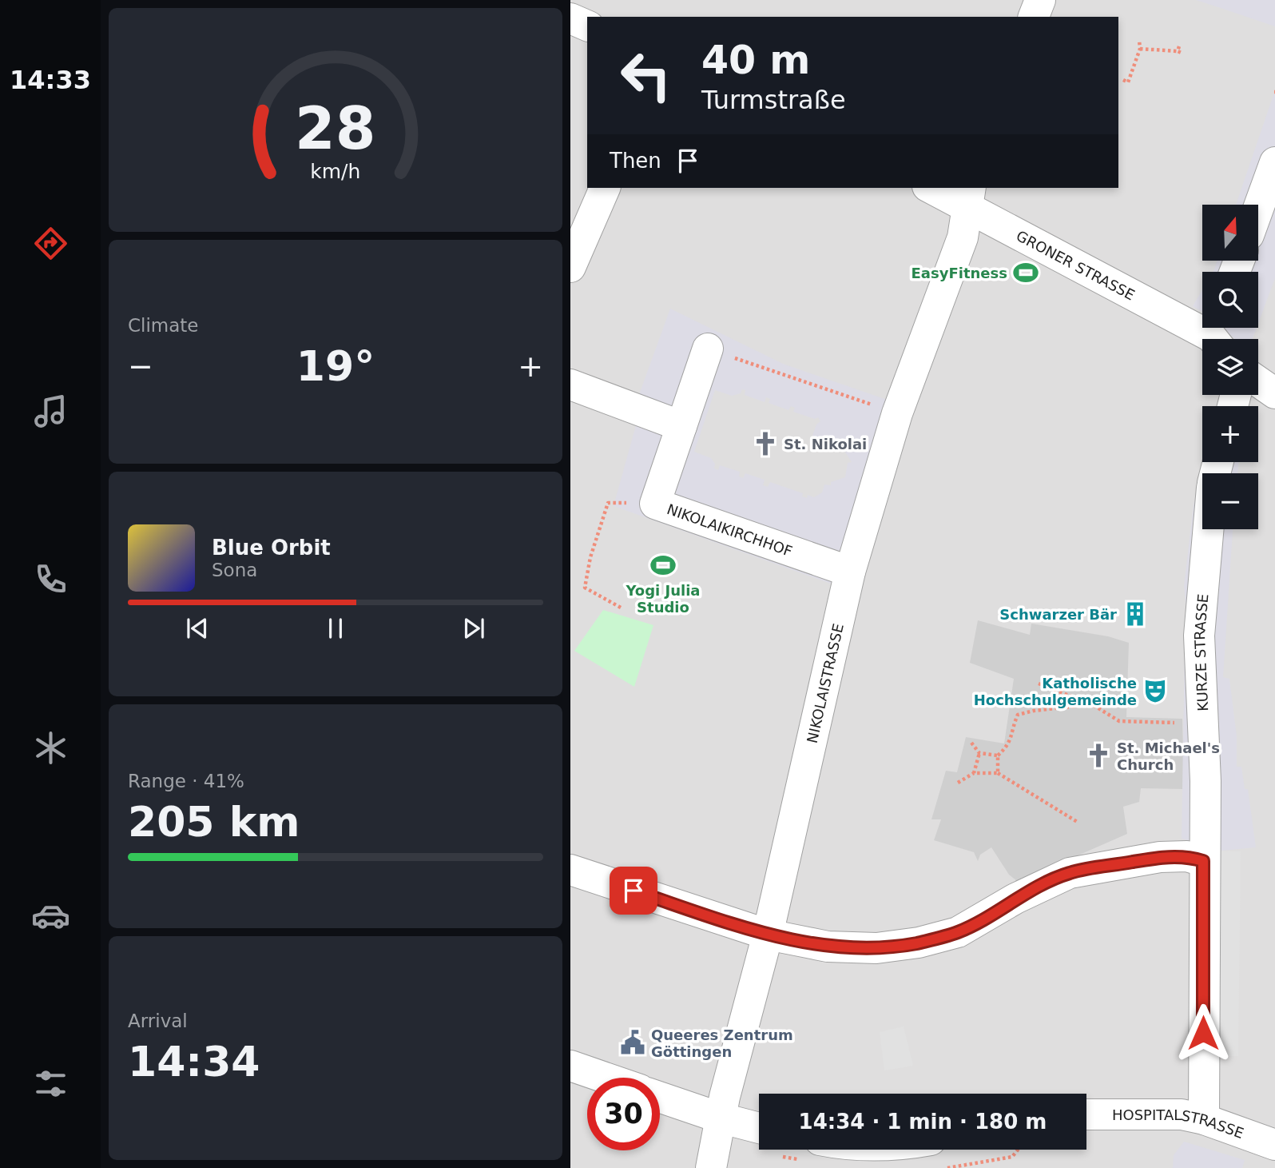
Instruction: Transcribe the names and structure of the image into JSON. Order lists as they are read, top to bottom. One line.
{"streets":{"street":["GRONER STRASSE","NIKOLAIKIRCHHOF","KURZE STRASSE","NIKOLAISTRASSE","HOSPITALSTRASSE"]},"crossings":[["GRONER STRASSE","NIKOLAISTRASSE"],["NIKOLAIKIRCHHOF","NIKOLAISTRASSE"],["KURZE STRASSE","HOSPITALSTRASSE"]],"places":{"sports":["EasyFitness","Yogi Julia Studio"],"church":["St. Nikolai","St. Michael's Church"],"building":["Schwarzer Bär"],"theatre":["Katholische Hochschulgemeinde"],"public building":["Queeres Zentrum Göttingen"]},"north":"top","page":{"tabs":"14:33","turn":["40 m","Turmstraße"],"then":"Then","map_buttons":["+","−"],"tile":["Climate",["Range · 41%","205 km"],["Arrival","14:34"]],"heat":["−","19°","+"],"song":["Blue Orbit","Sona"],"limit":"30","trip":"14:34 · 1 min · 180 m","gauge":["28","km/h"]}}
